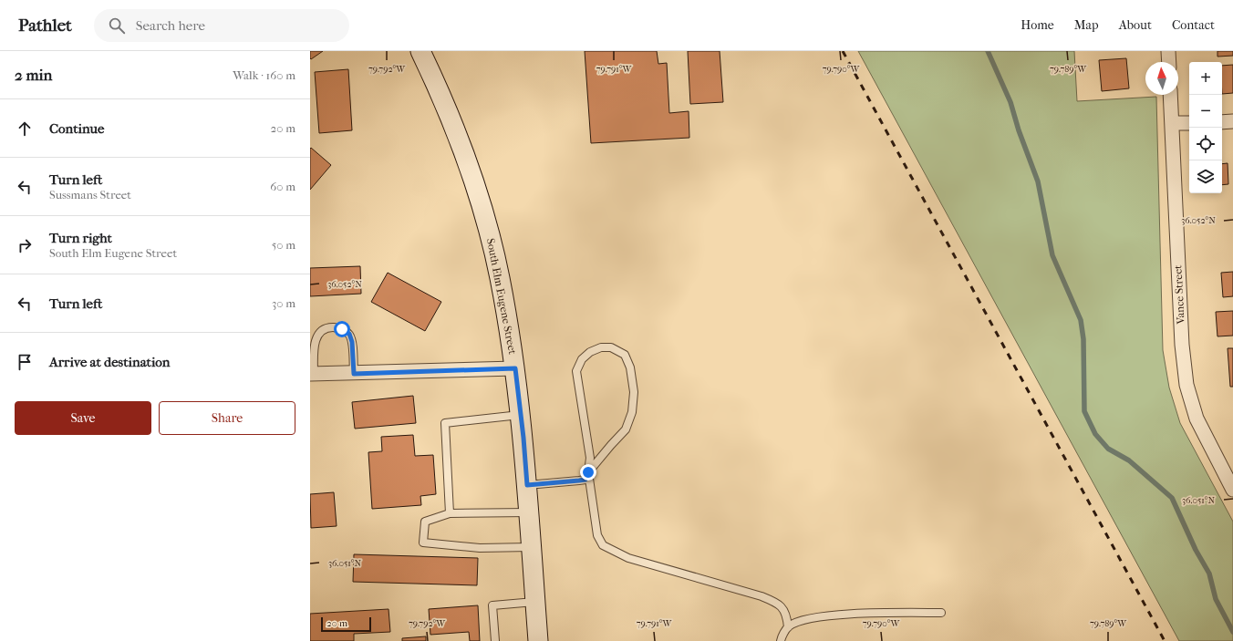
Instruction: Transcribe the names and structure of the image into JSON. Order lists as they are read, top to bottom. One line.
{"streets":{"main road":["South Elm Eugene Street"],"street":["Vance Street"]},"scale_bar":"20 m","north":"top","page":{"header":"Pathlet","search":"Search here","nav":["Home","Map","About","Contact"],"heading":["2 min","Walk · 160 m"],"map_buttons":["+","−"],"list":[["Continue","20 m"],["Turn left","Sussmans Street","60 m"],["Turn right","South Elm Eugene Street","50 m"],["Turn left","30 m"],"Arrive at destination"],"buttons":["Save","Share"],"scale":"20 m"},"coordinates":["79.792°W","79.791°W","79.790°W","79.789°W","36.052°N","36.051°N"]}
